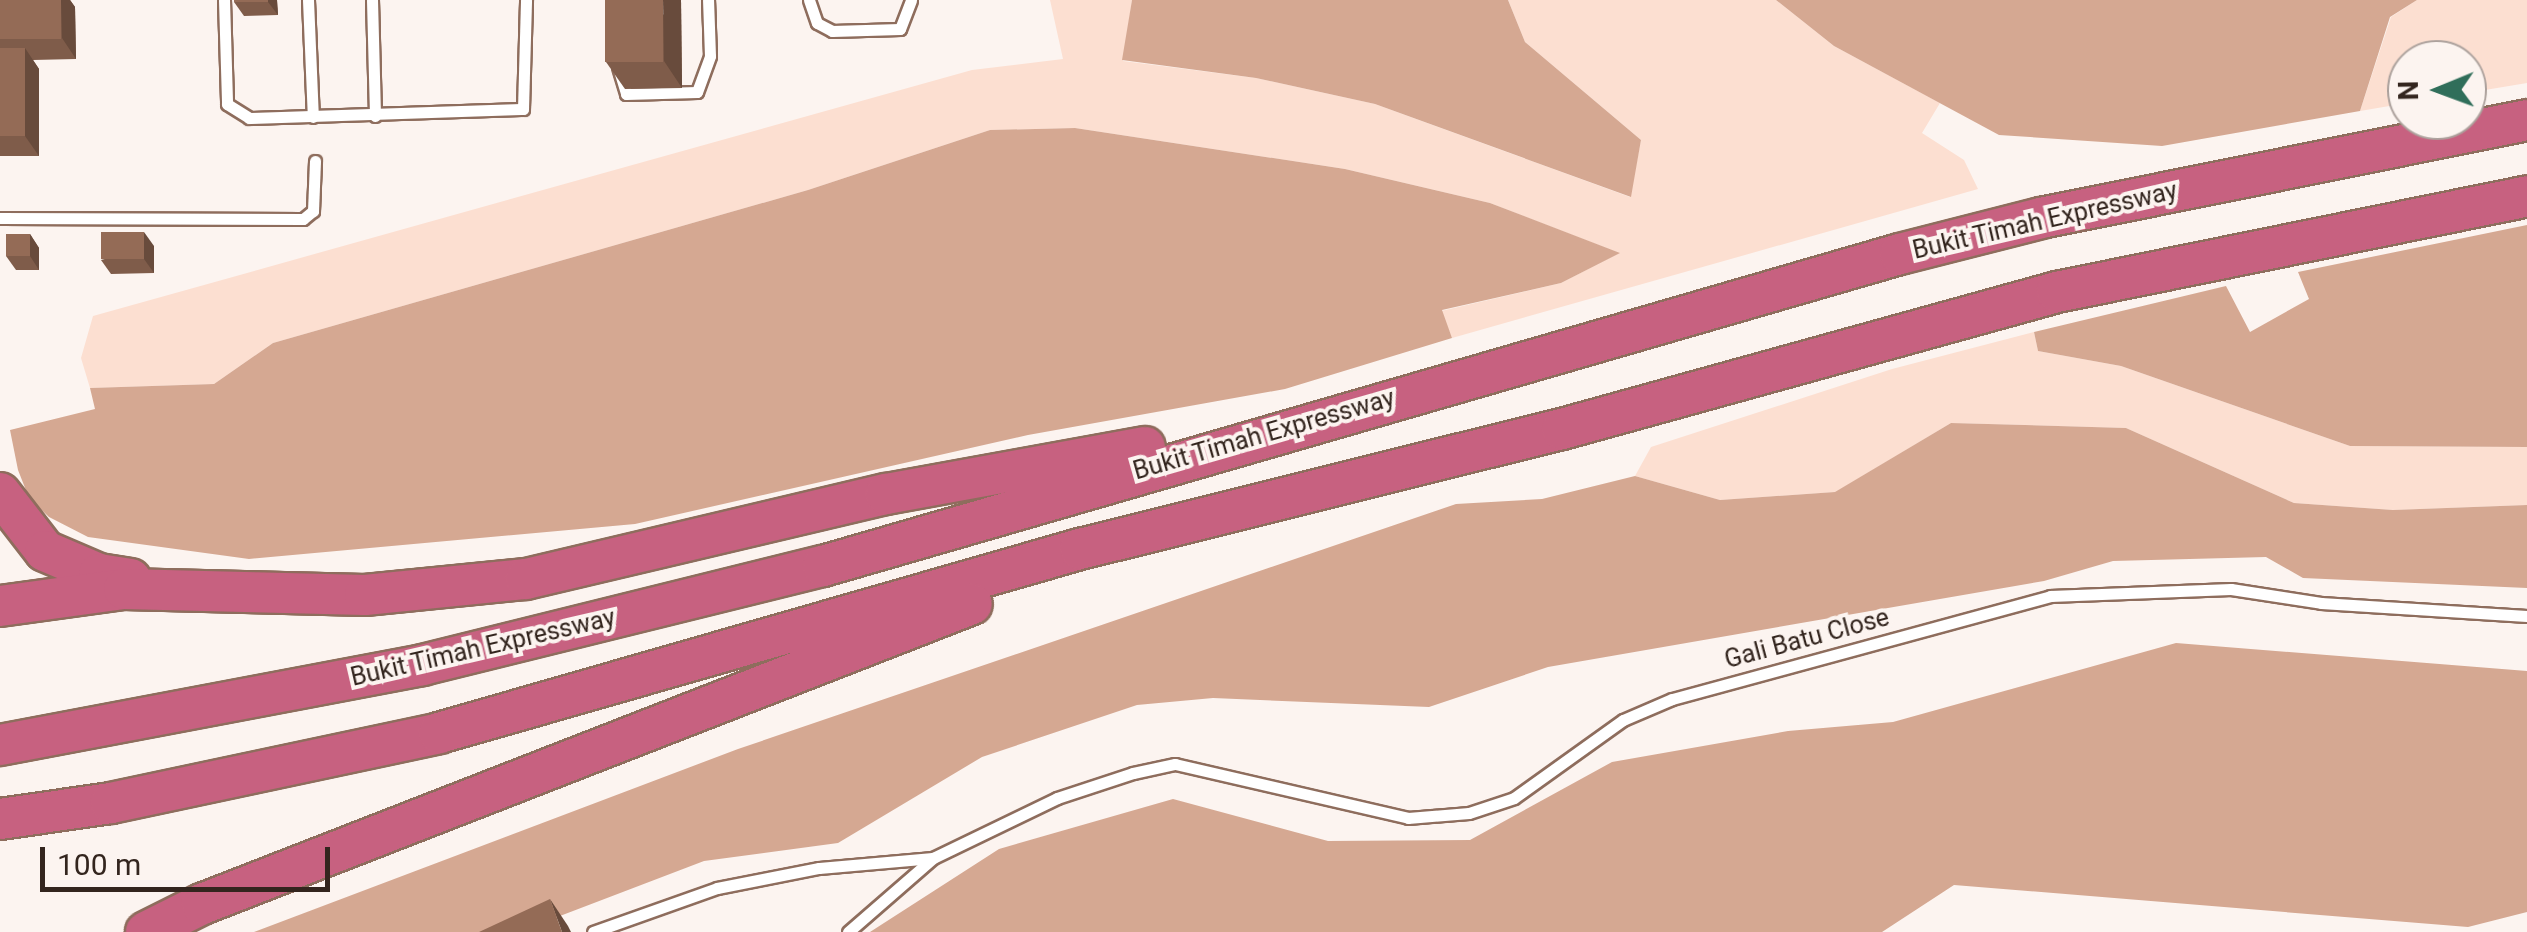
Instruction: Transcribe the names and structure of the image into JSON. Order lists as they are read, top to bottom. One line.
{"streets":{"highway":["Bukit Timah Expressway"],"lane":["Gali Batu Close"]},"scale_bar":"100 m","north":"left"}
